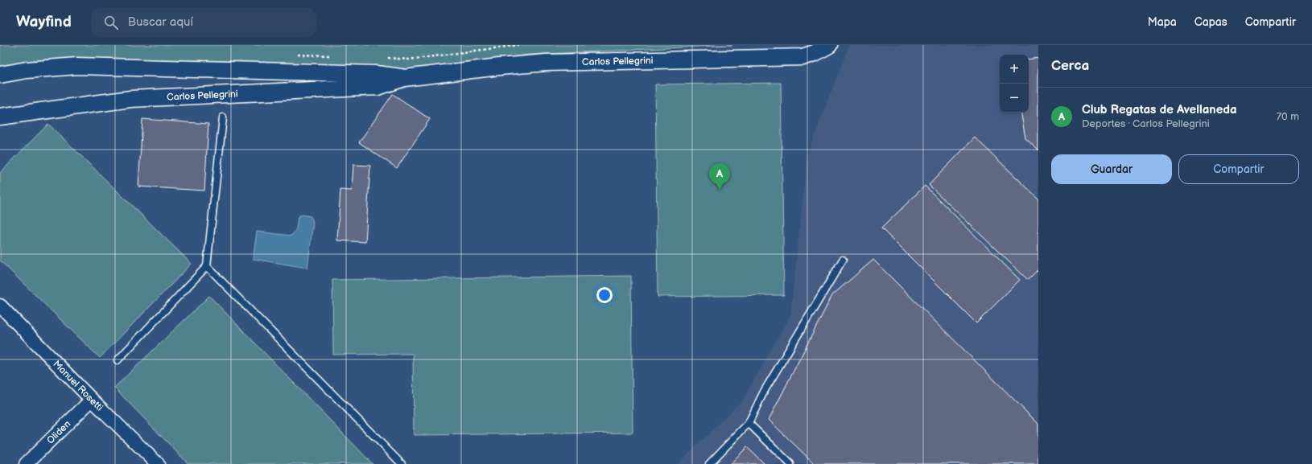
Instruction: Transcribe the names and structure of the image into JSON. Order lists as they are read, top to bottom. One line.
{"streets":{"street":["Carlos Pellegrini","Manuel Rosetti","Oliden"]},"crossings":[["Manuel Rosetti","Oliden"]],"page":{"header":"Wayfind","search":"Buscar aquí","nav":["Mapa","Capas","Compartir"],"heading":"Cerca","map_buttons":["+","−"],"list":[{"mark":"A","name":"Club Regatas de Avellaneda","note":"Deportes · Carlos Pellegrini","value":"70 m"}],"buttons":["Guardar","Compartir"],"pins":"A"}}
